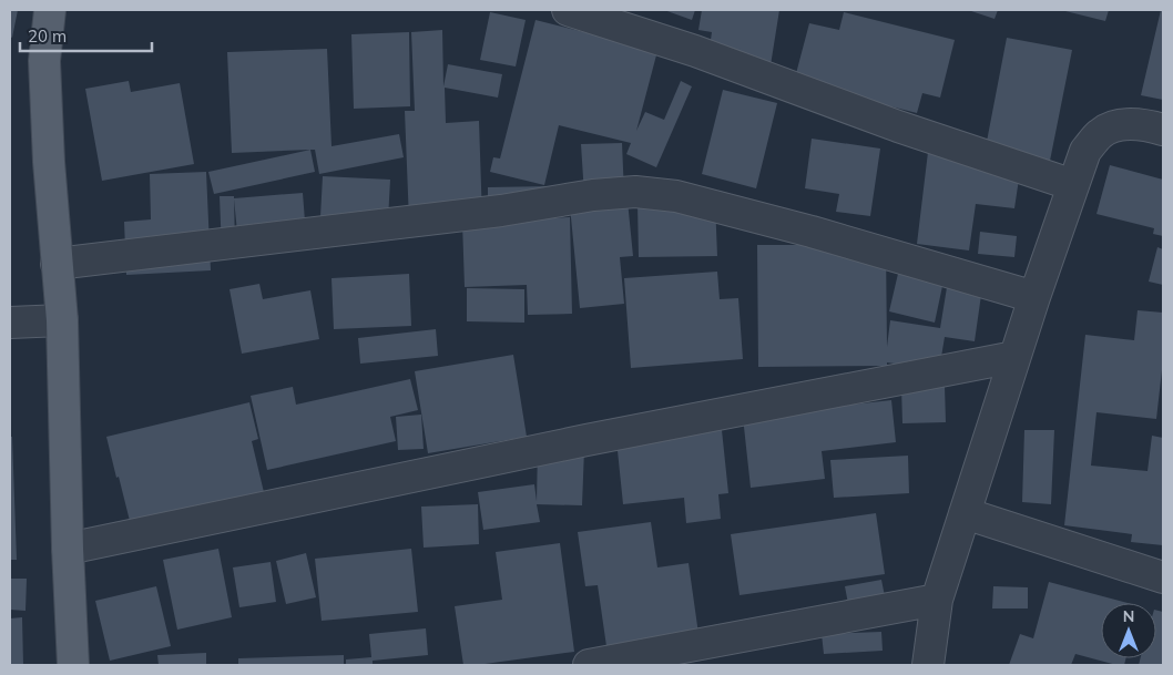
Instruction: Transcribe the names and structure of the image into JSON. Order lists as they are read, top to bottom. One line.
{"scale_bar":"20 m","north":"top"}
